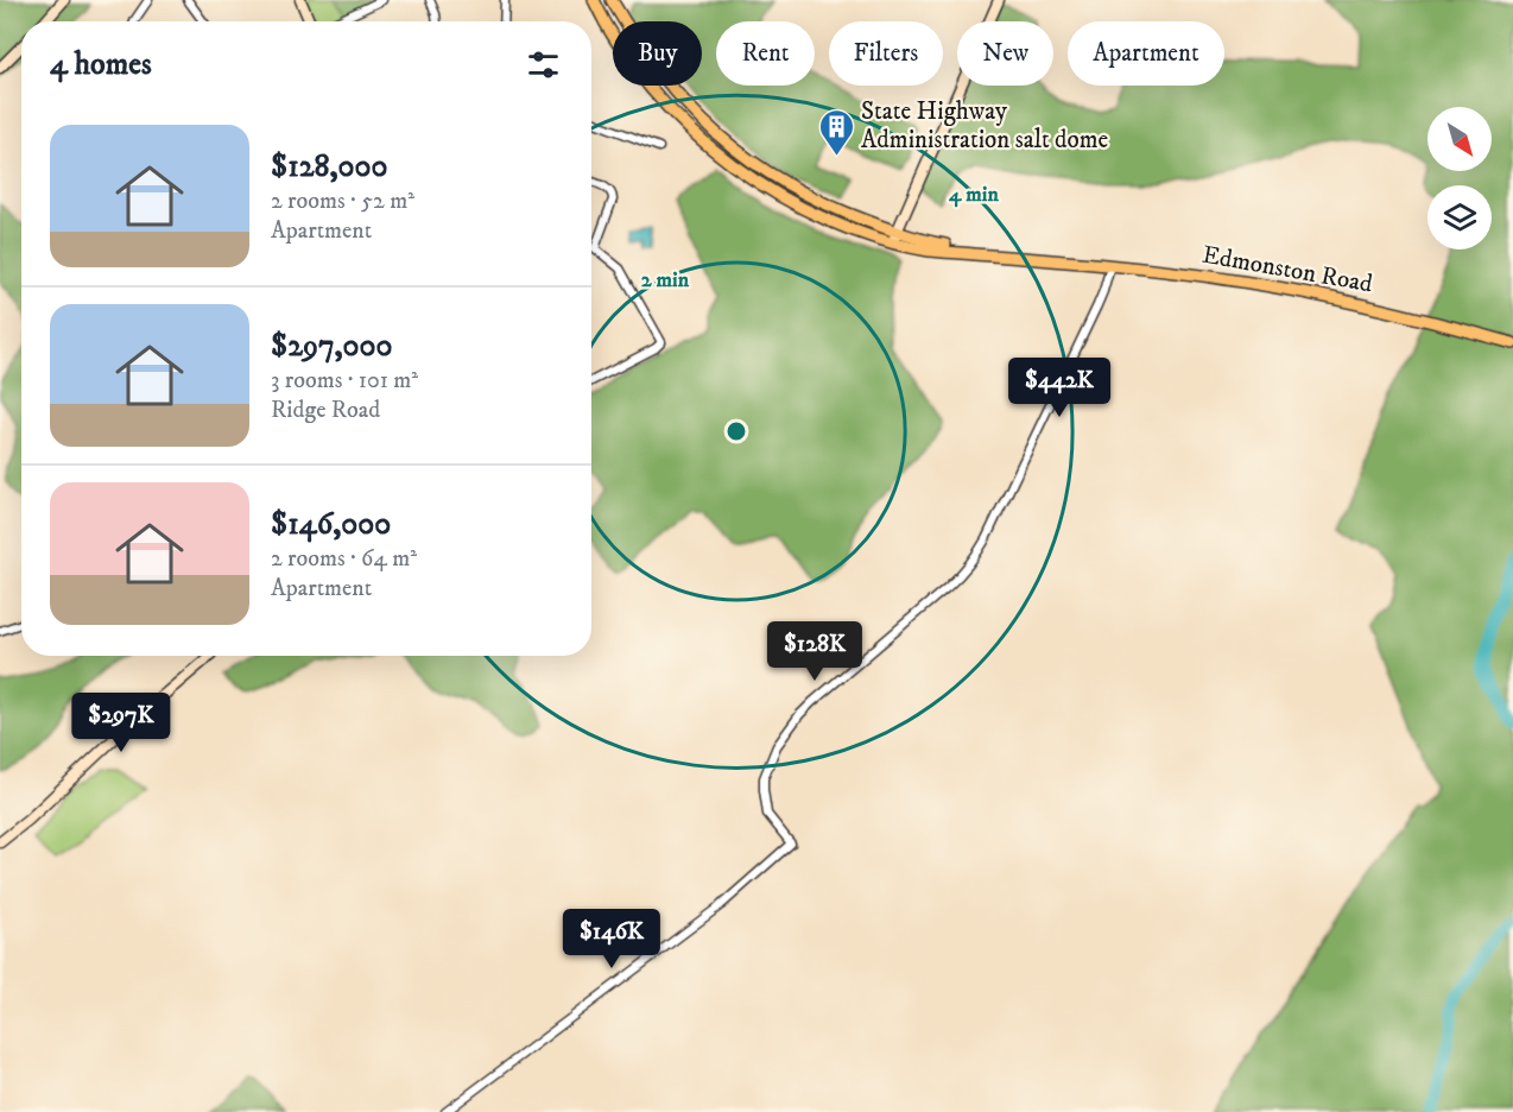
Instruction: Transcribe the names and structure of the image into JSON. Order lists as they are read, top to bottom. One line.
{"streets":{"main road":["Edmonston Road"]},"places":{"building":["State Highway Administration salt dome"]},"north":"bottom right","page":{"chip":["Buy","Rent","Filters","New","Apartment"],"heading":"4 homes","list":[{"name":"$128,000","note":"2 rooms · 52 m² · Apartment"},{"name":"$297,000","note":"3 rooms · 101 m² · Ridge Road"},{"name":"$146,000","note":"2 rooms · 64 m² · Apartment"}],"price":["$442K","$128K","$297K","$146K"]},"rings":["4 min","2 min"]}
